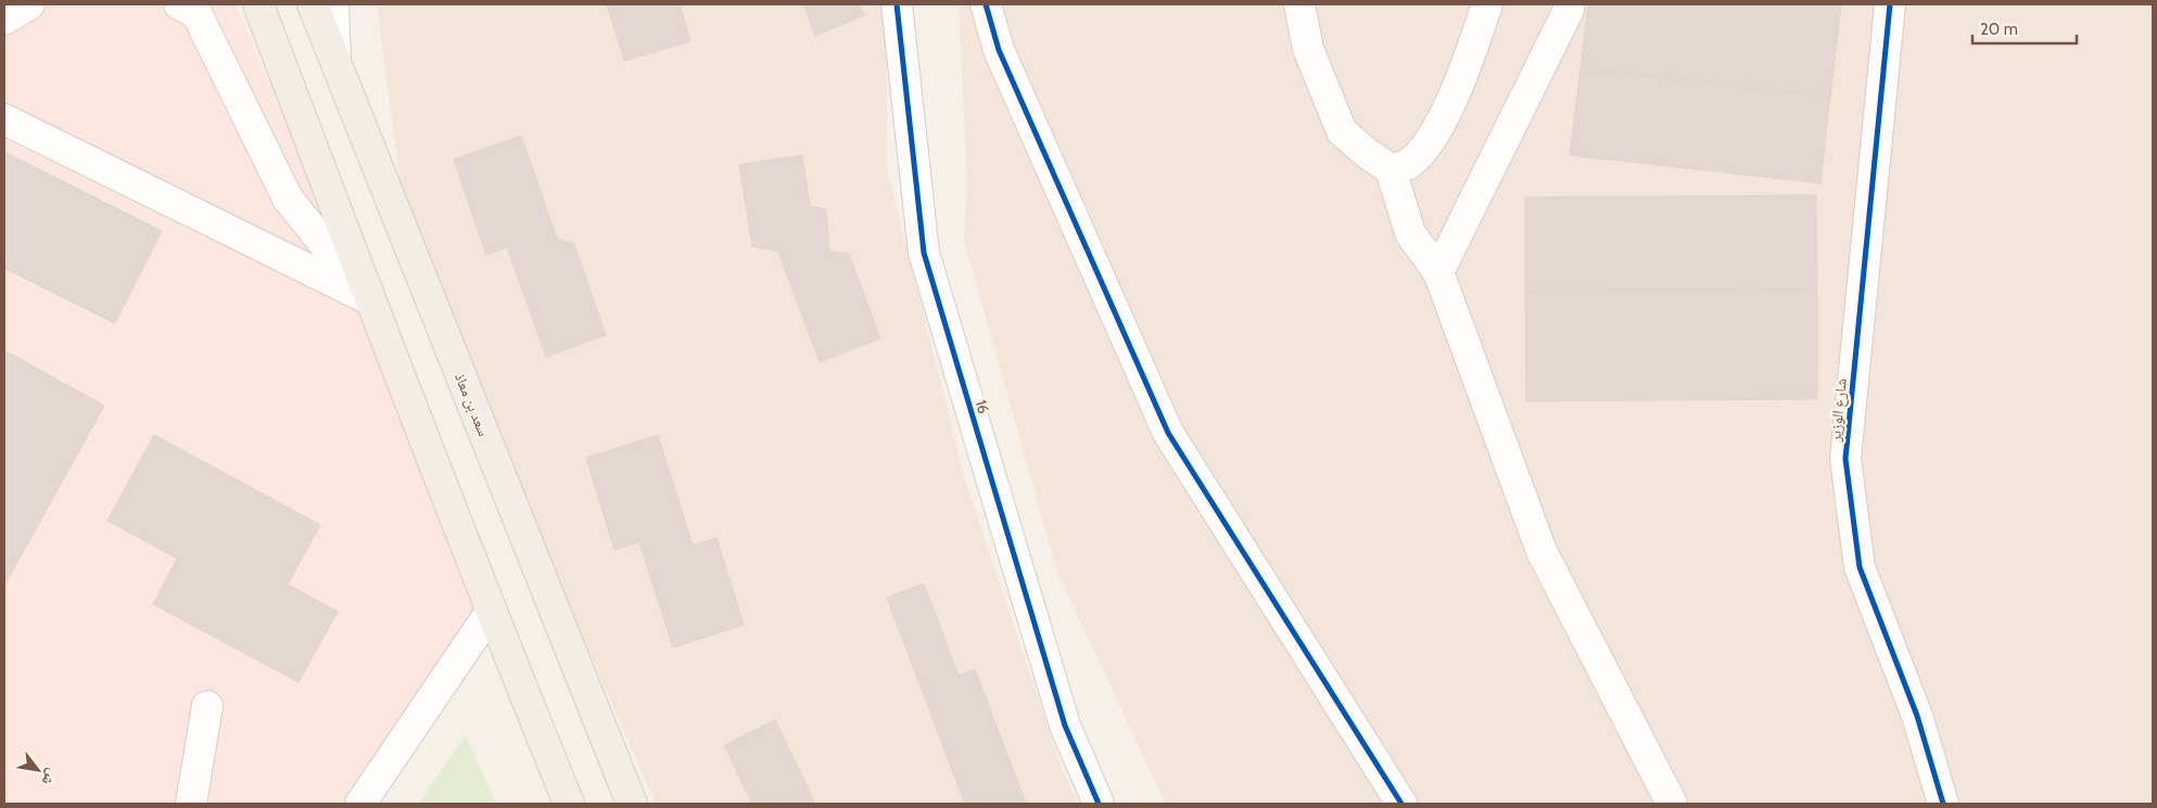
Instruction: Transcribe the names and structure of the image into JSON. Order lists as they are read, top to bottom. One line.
{"streets":{"main road":["سعد بن معاذ"],"street":["16","شارع الوزير"]},"scale_bar":"20 m","north":"bottom right"}
